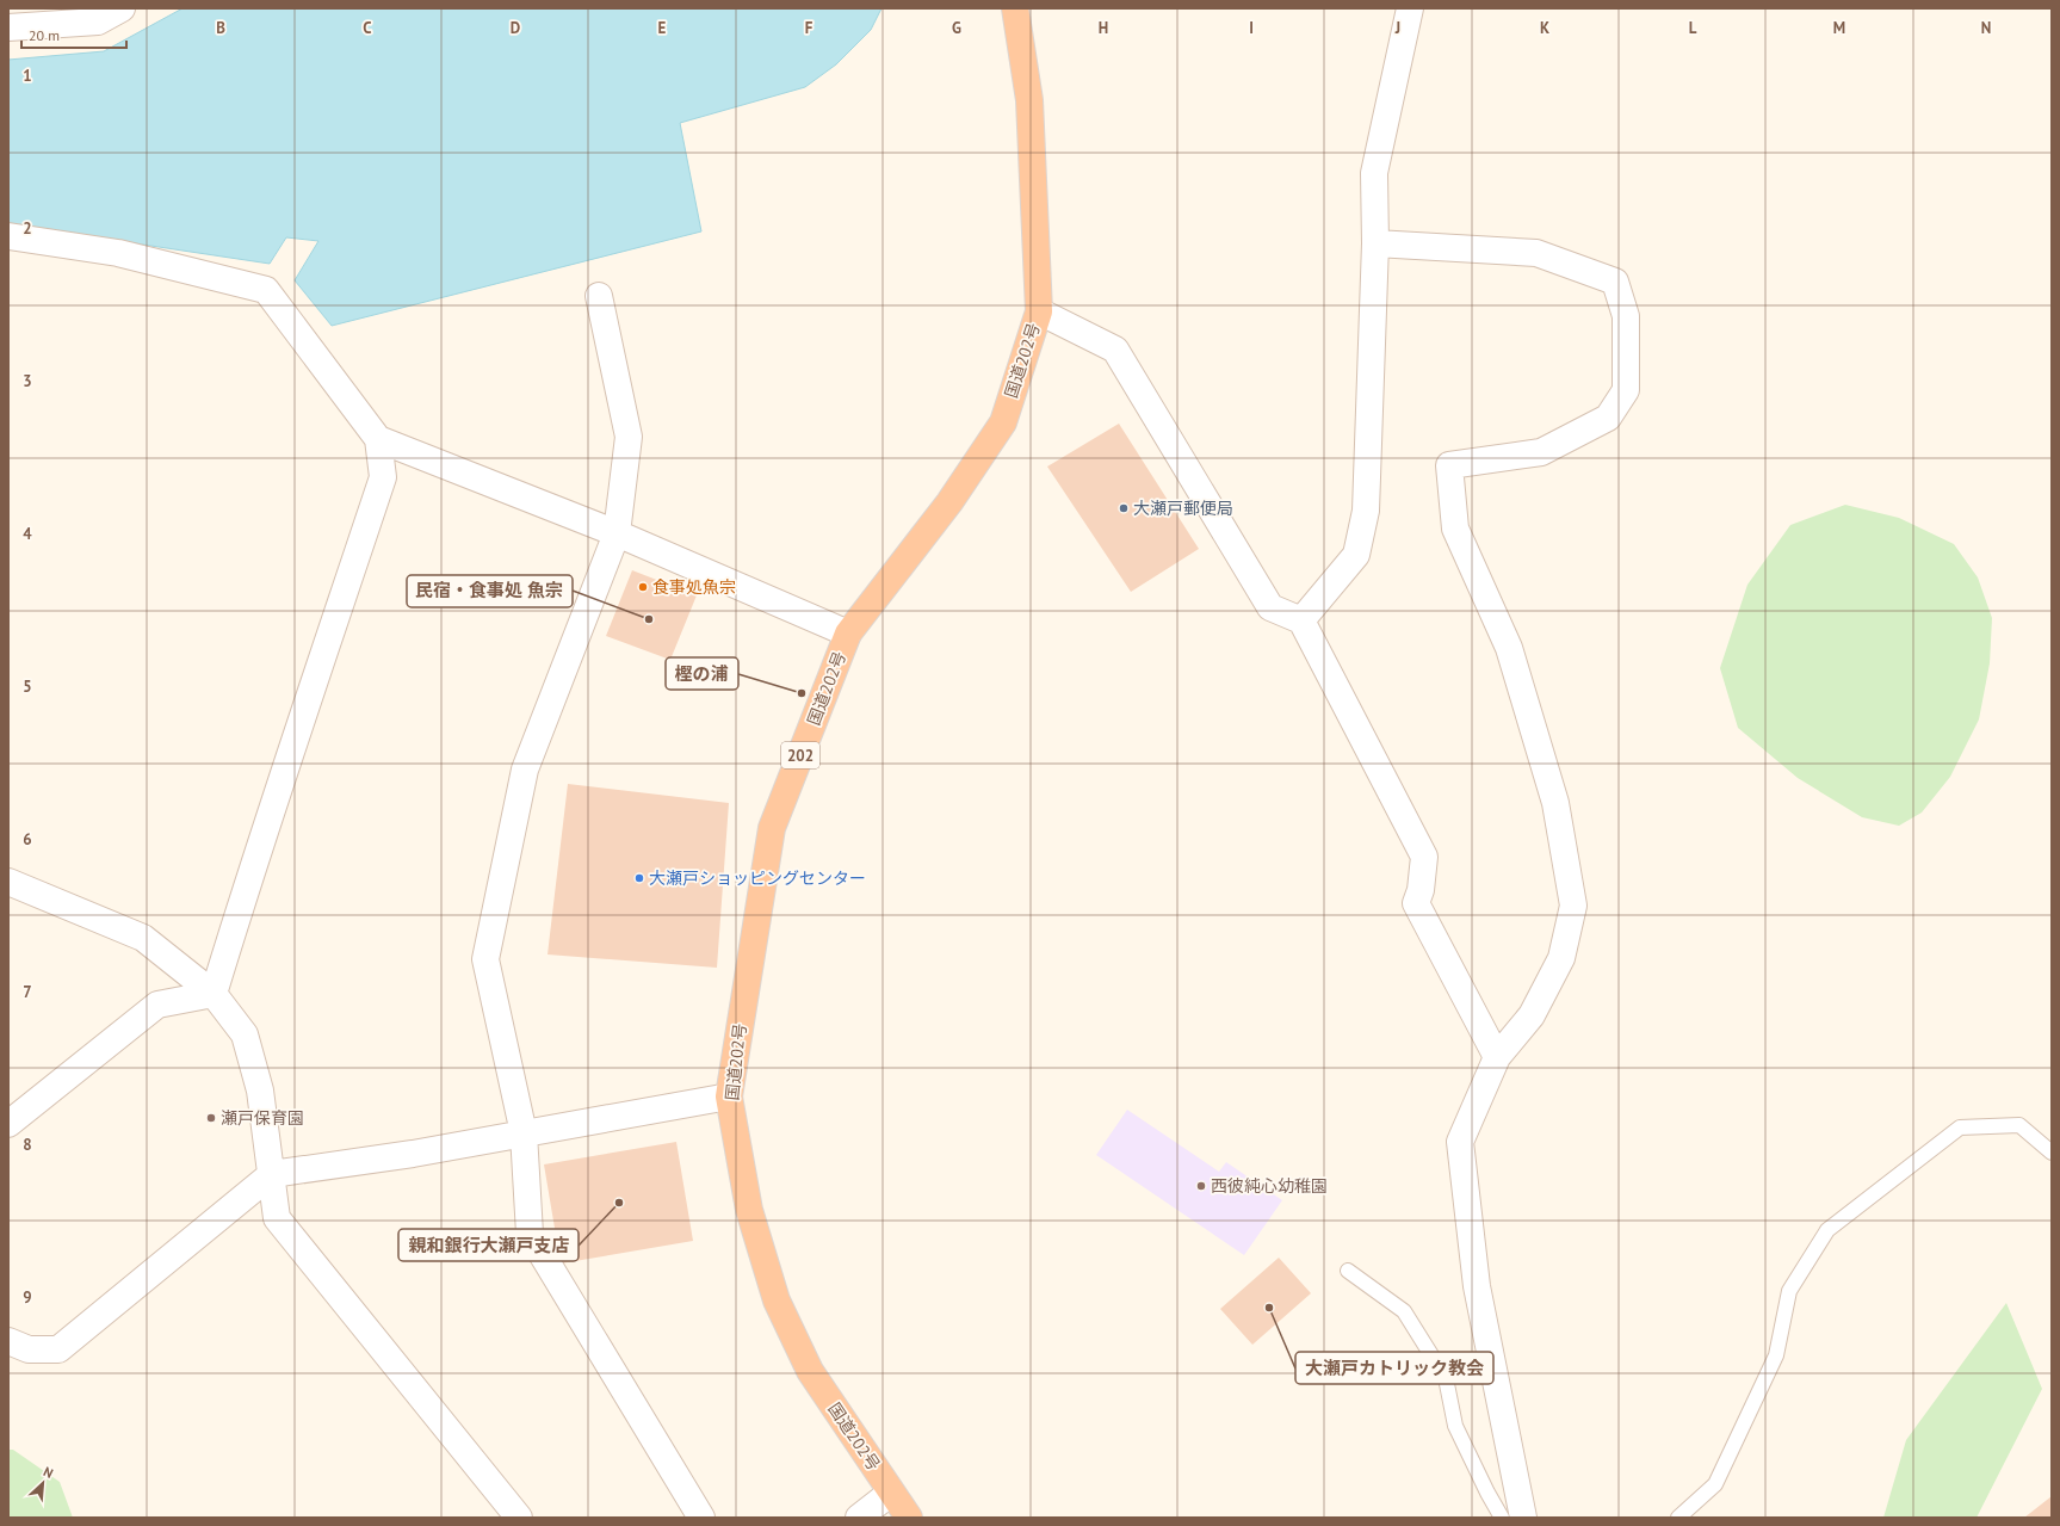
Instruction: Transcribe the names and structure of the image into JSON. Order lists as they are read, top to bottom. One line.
{"streets":{"highway":["国道202号","202"]},"places":["大瀬戸郵便局","食事処魚宗","民宿・食事処 魚宗","樫の浦","大瀬戸ショッピングセンター","瀬戸保育園","西彼純心幼稚園","親和銀行大瀬戸支店","大瀬戸カトリック教会"],"scale_bar":"20 m","north":"top right","grid":{"columns":["B","C","D","E","F","G","H","I","J","K","L","M","N"],"rows":["1","2","3","4","5","6","7","8","9"]}}
